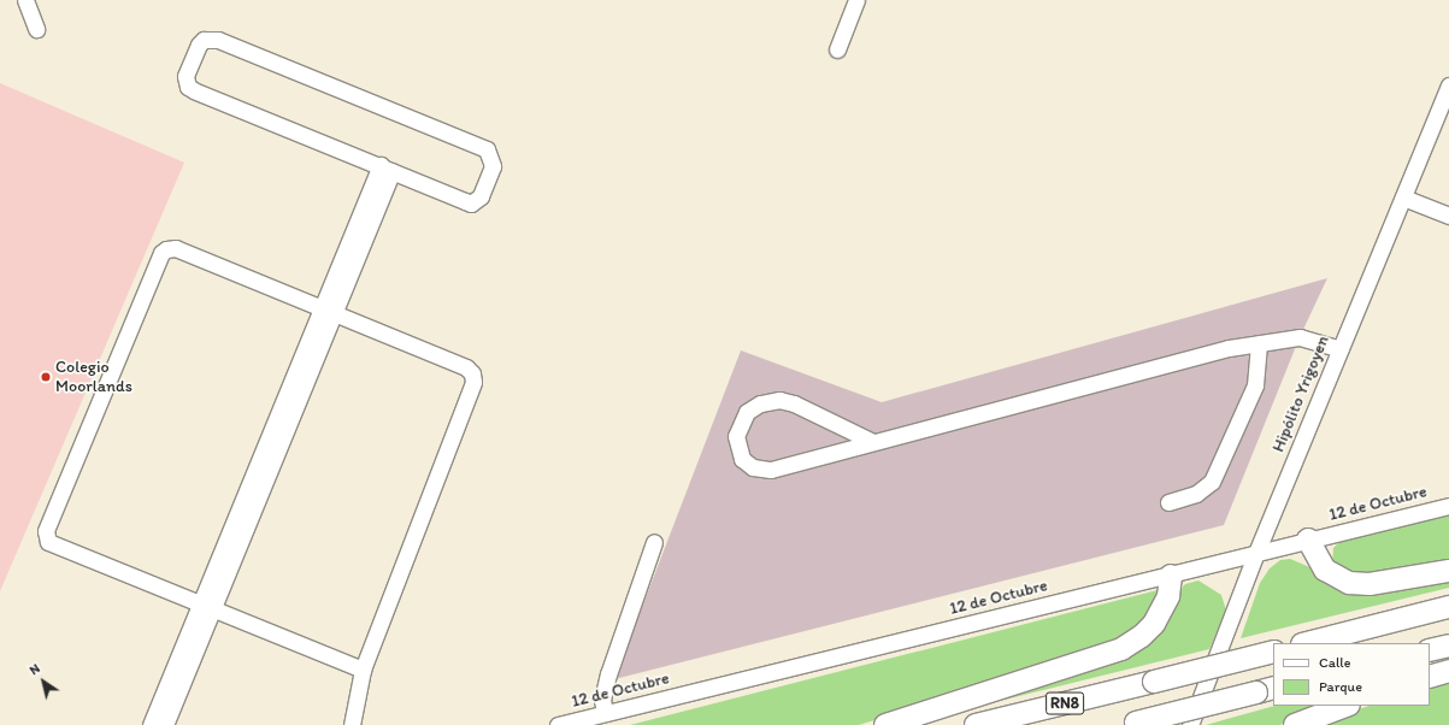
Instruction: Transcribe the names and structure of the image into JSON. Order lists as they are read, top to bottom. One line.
{"streets":{"highway":["RN8"],"street":["Hipólito Yrigoyen","12 de Octubre"]},"crossings":[["Hipólito Yrigoyen","12 de Octubre"]],"places":["Colegio Moorlands"],"legend":["Calle","Parque"],"north":"top left"}
